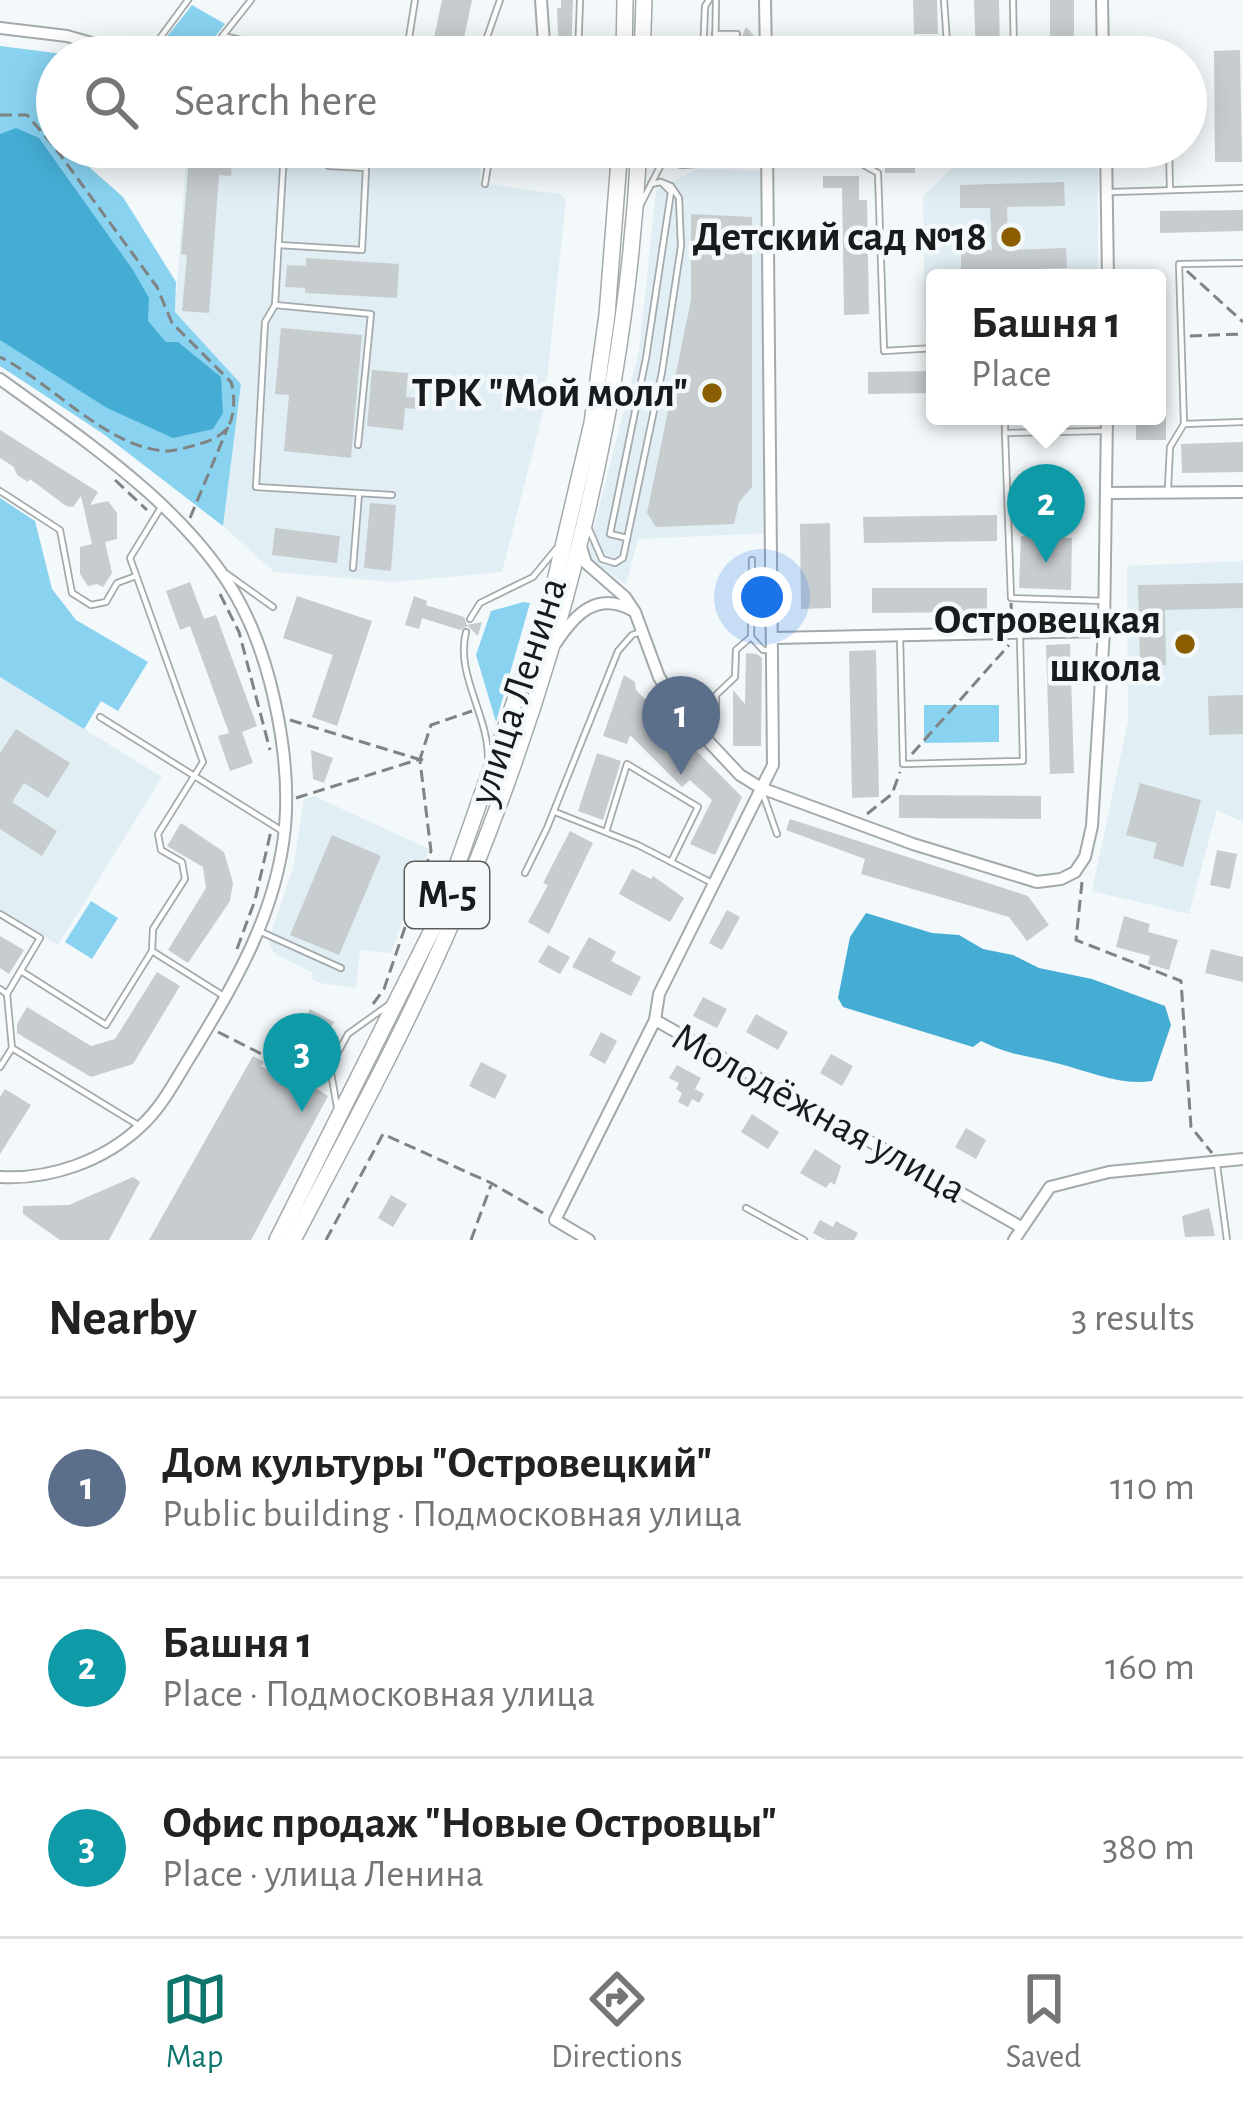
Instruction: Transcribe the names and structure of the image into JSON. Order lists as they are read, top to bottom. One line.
{"streets":{"main road":["улица Ленина","М-5"],"street":["Молодёжная улица"]},"crossings":[["улица Ленина","М-5"]],"places":["Детский сад №18","ТРК \"Мой молл\"","Островецкая школа"],"page":{"search":"Search here","popup":["Башня 1","Place"],"pins":["2","1","3"],"heading":["Nearby","3 results"],"list":[{"mark":"1","name":"Дом культуры \"Островецкий\"","note":"Public building · Подмосковная улица","value":"110 m"},{"mark":"2","name":"Башня 1","note":"Place · Подмосковная улица","value":"160 m"},{"mark":"3","name":"Офис продаж \"Новые Островцы\"","note":"Place · улица Ленина","value":"380 m"}],"nav":["Map","Directions","Saved"]}}
